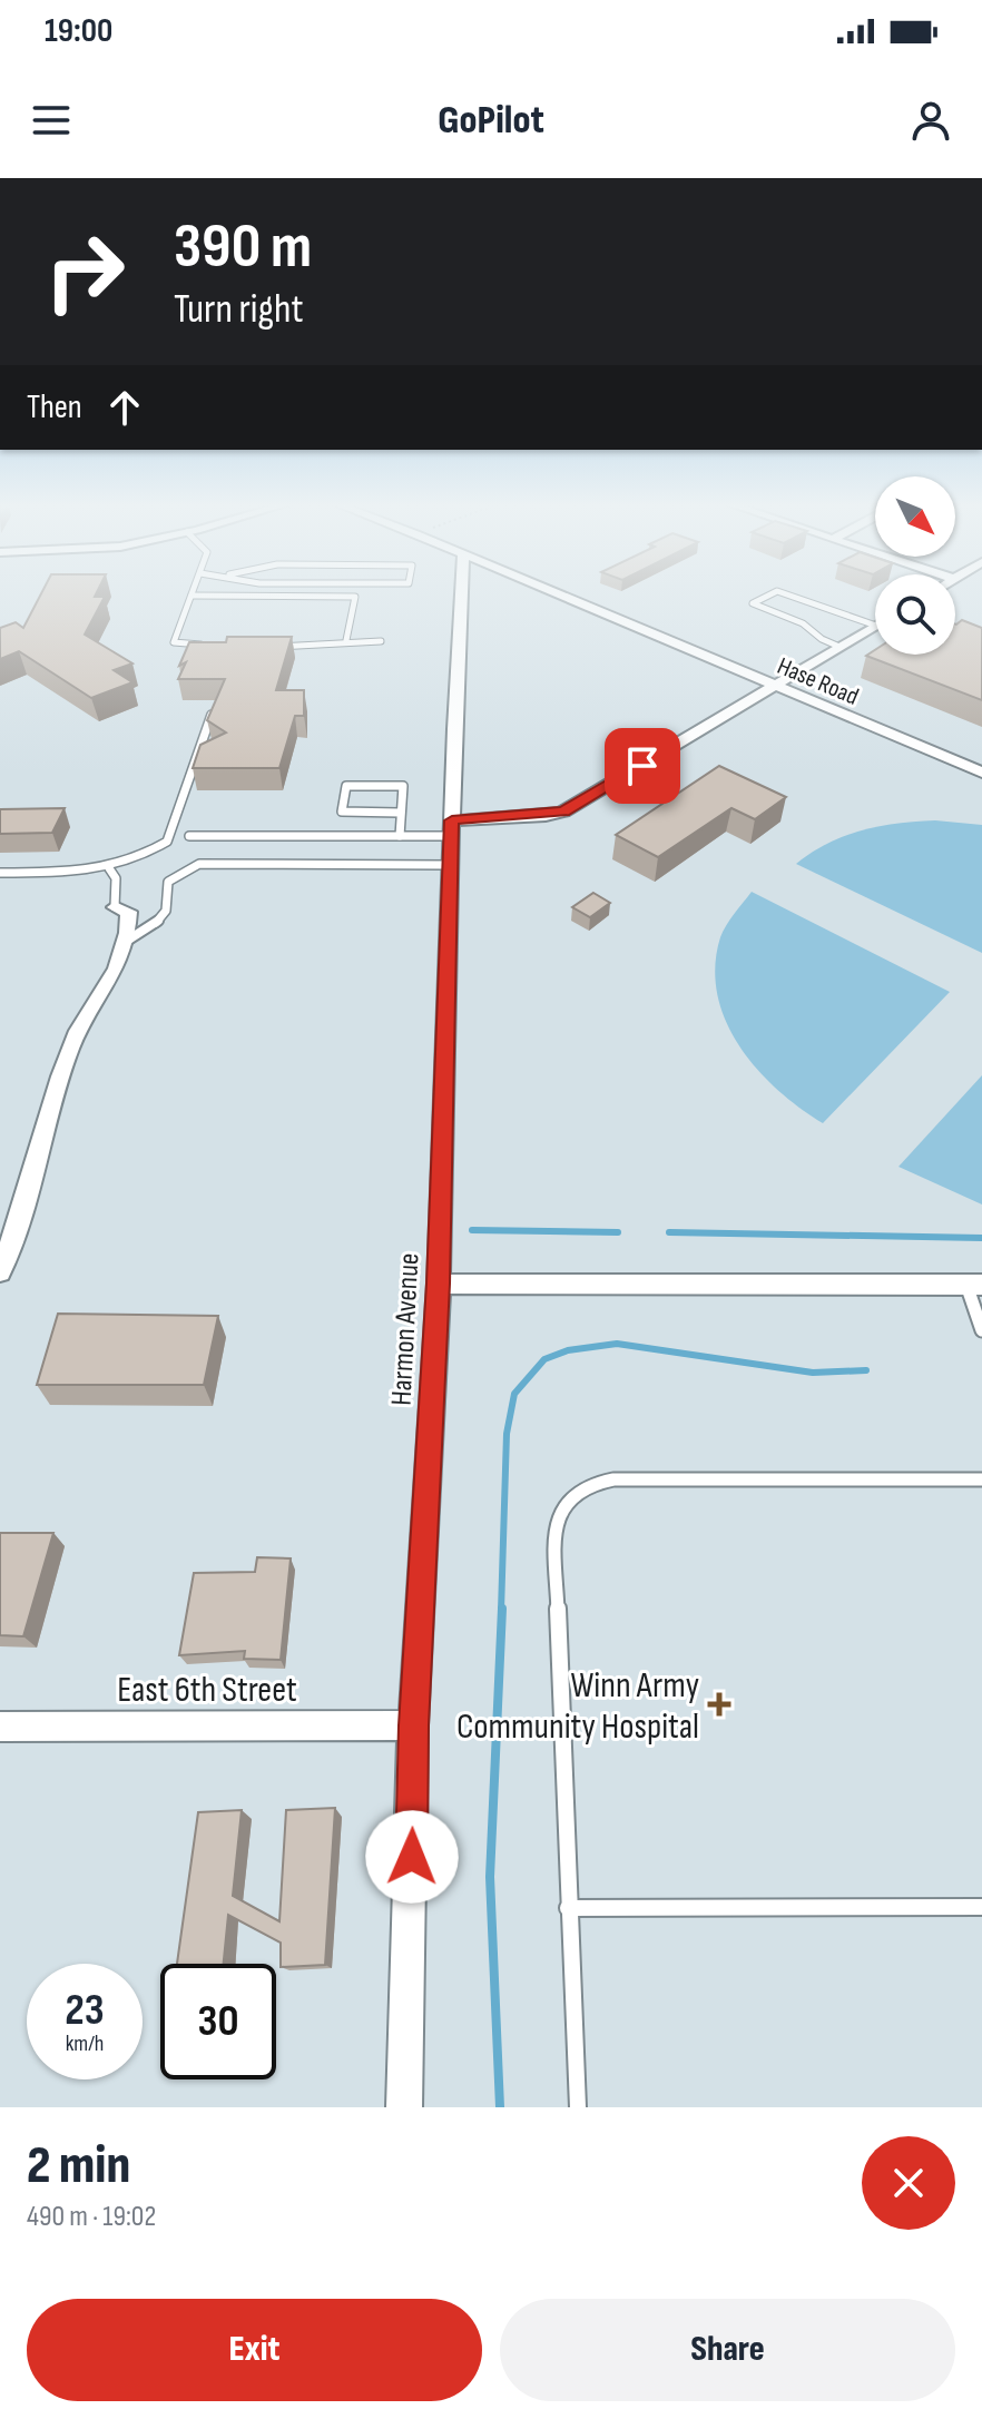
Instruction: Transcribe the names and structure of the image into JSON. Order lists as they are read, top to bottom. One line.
{"streets":{"street":["Hase Road","Harmon Avenue","East 6th Street"]},"crossings":[["Harmon Avenue","East 6th Street"]],"places":{"health":["Winn Army Community Hospital"]},"north":"bottom right","page":{"status":"19:00","header":"GoPilot","turn":["390 m","Turn right"],"then":"Then","speed":"23 km/h","limit":"30","heading":["2 min","490 m · 19:02"],"buttons":["Exit","Share"]}}
